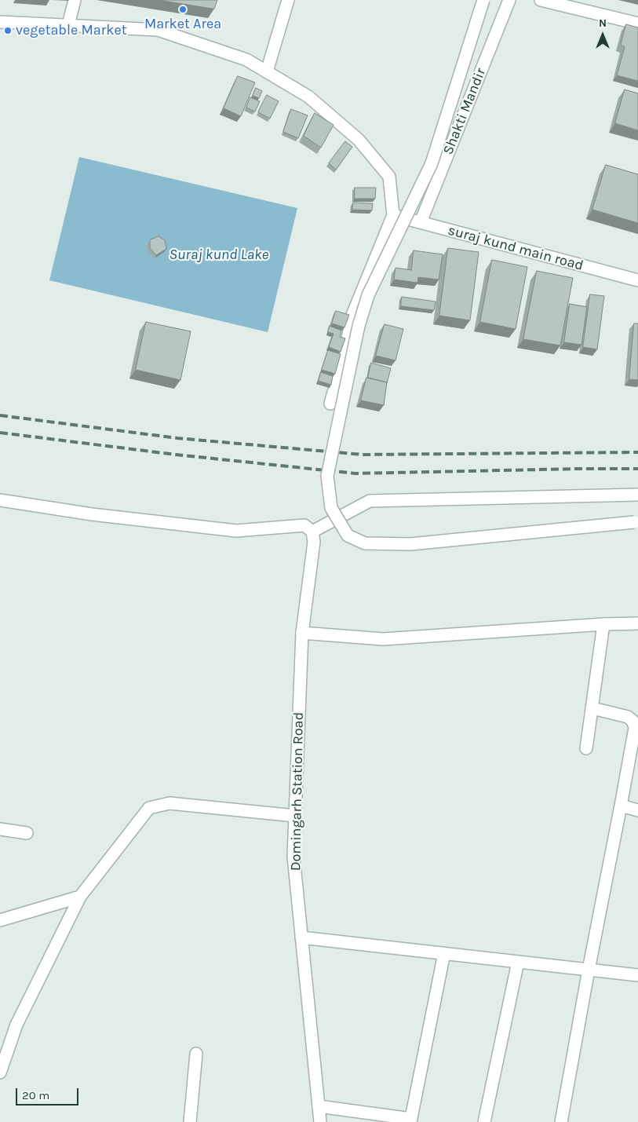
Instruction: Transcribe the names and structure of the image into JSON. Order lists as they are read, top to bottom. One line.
{"streets":{"street":["Shakti Mandir","suraj kund main road","Domingarh Station Road"]},"crossings":[["Shakti Mandir","suraj kund main road"]],"water":["Suraj kund Lake"],"places":["Market Area","vegetable Market"],"scale_bar":"20 m","north":"top"}
